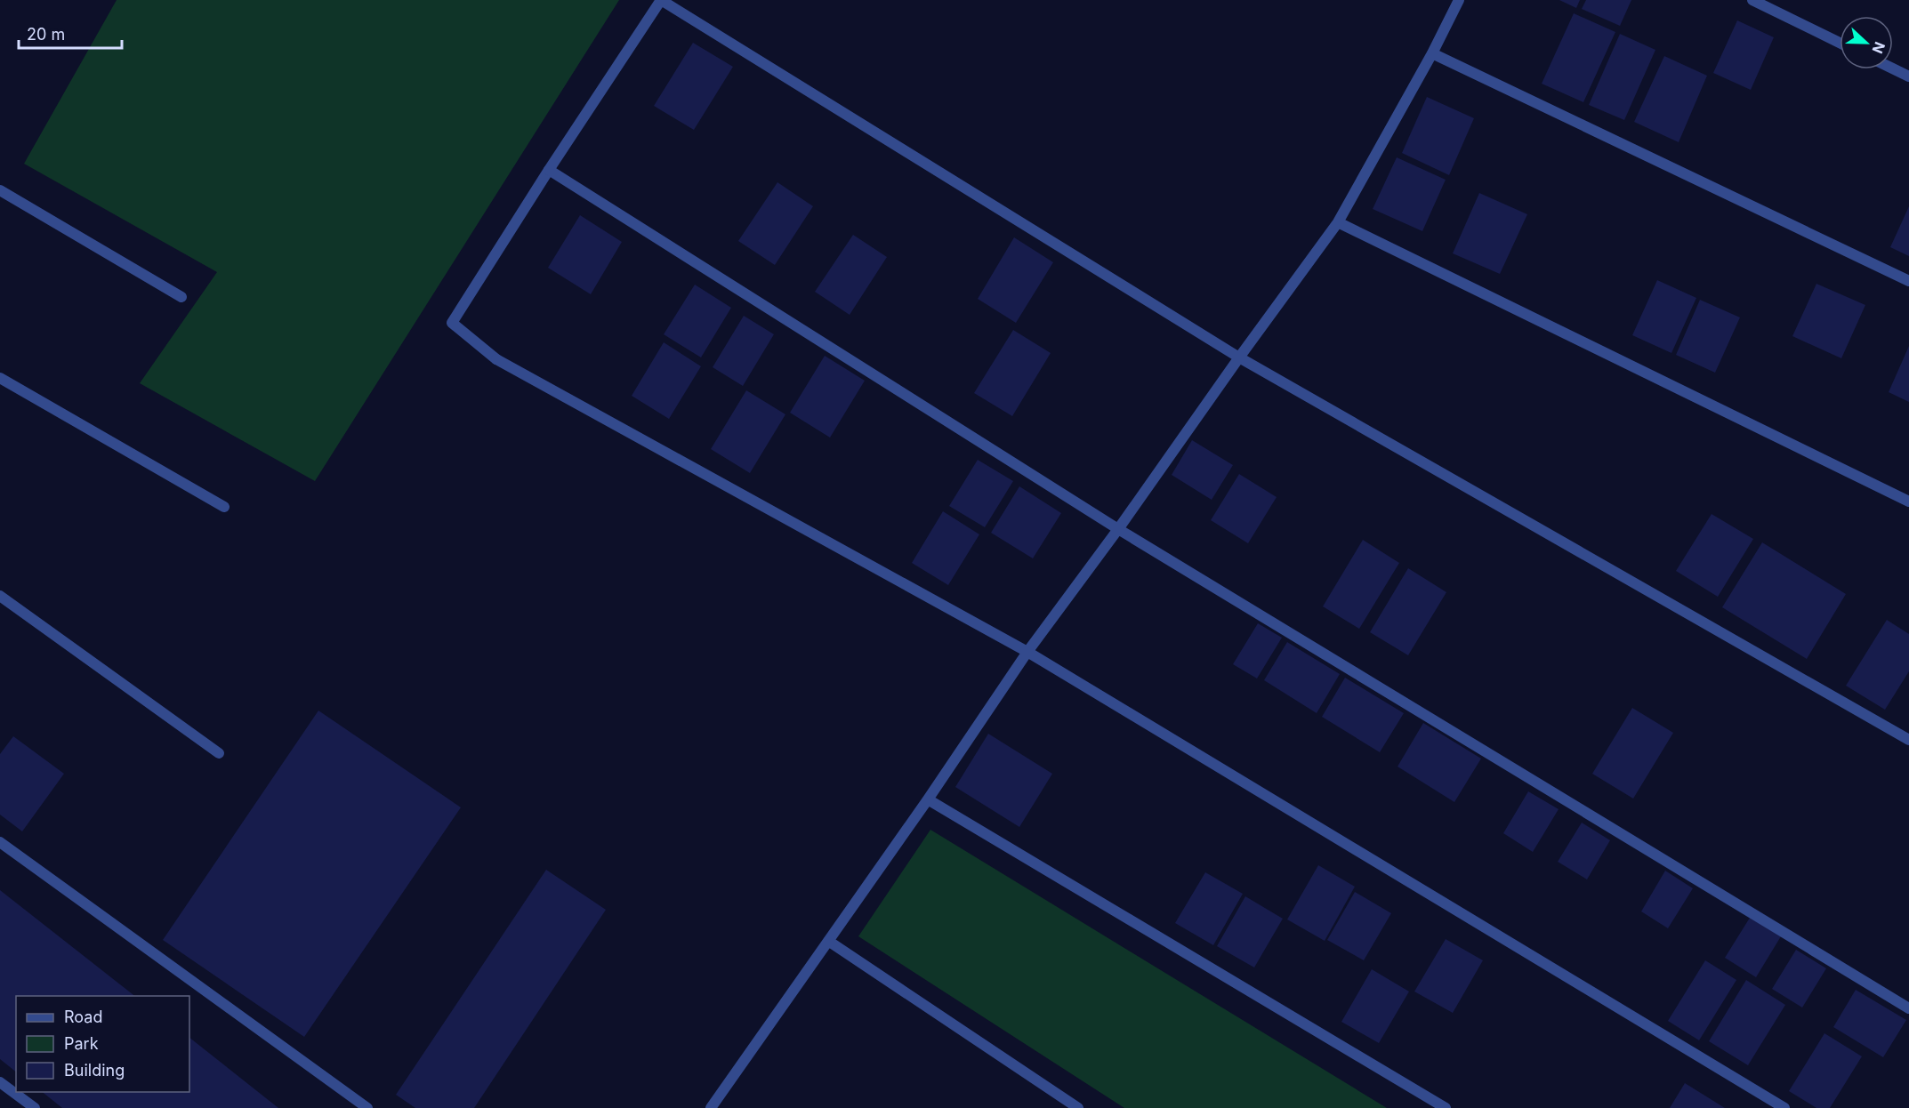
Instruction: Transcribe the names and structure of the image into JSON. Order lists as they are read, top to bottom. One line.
{"legend":["Road","Park","Building"],"scale_bar":"20 m","north":"right"}
